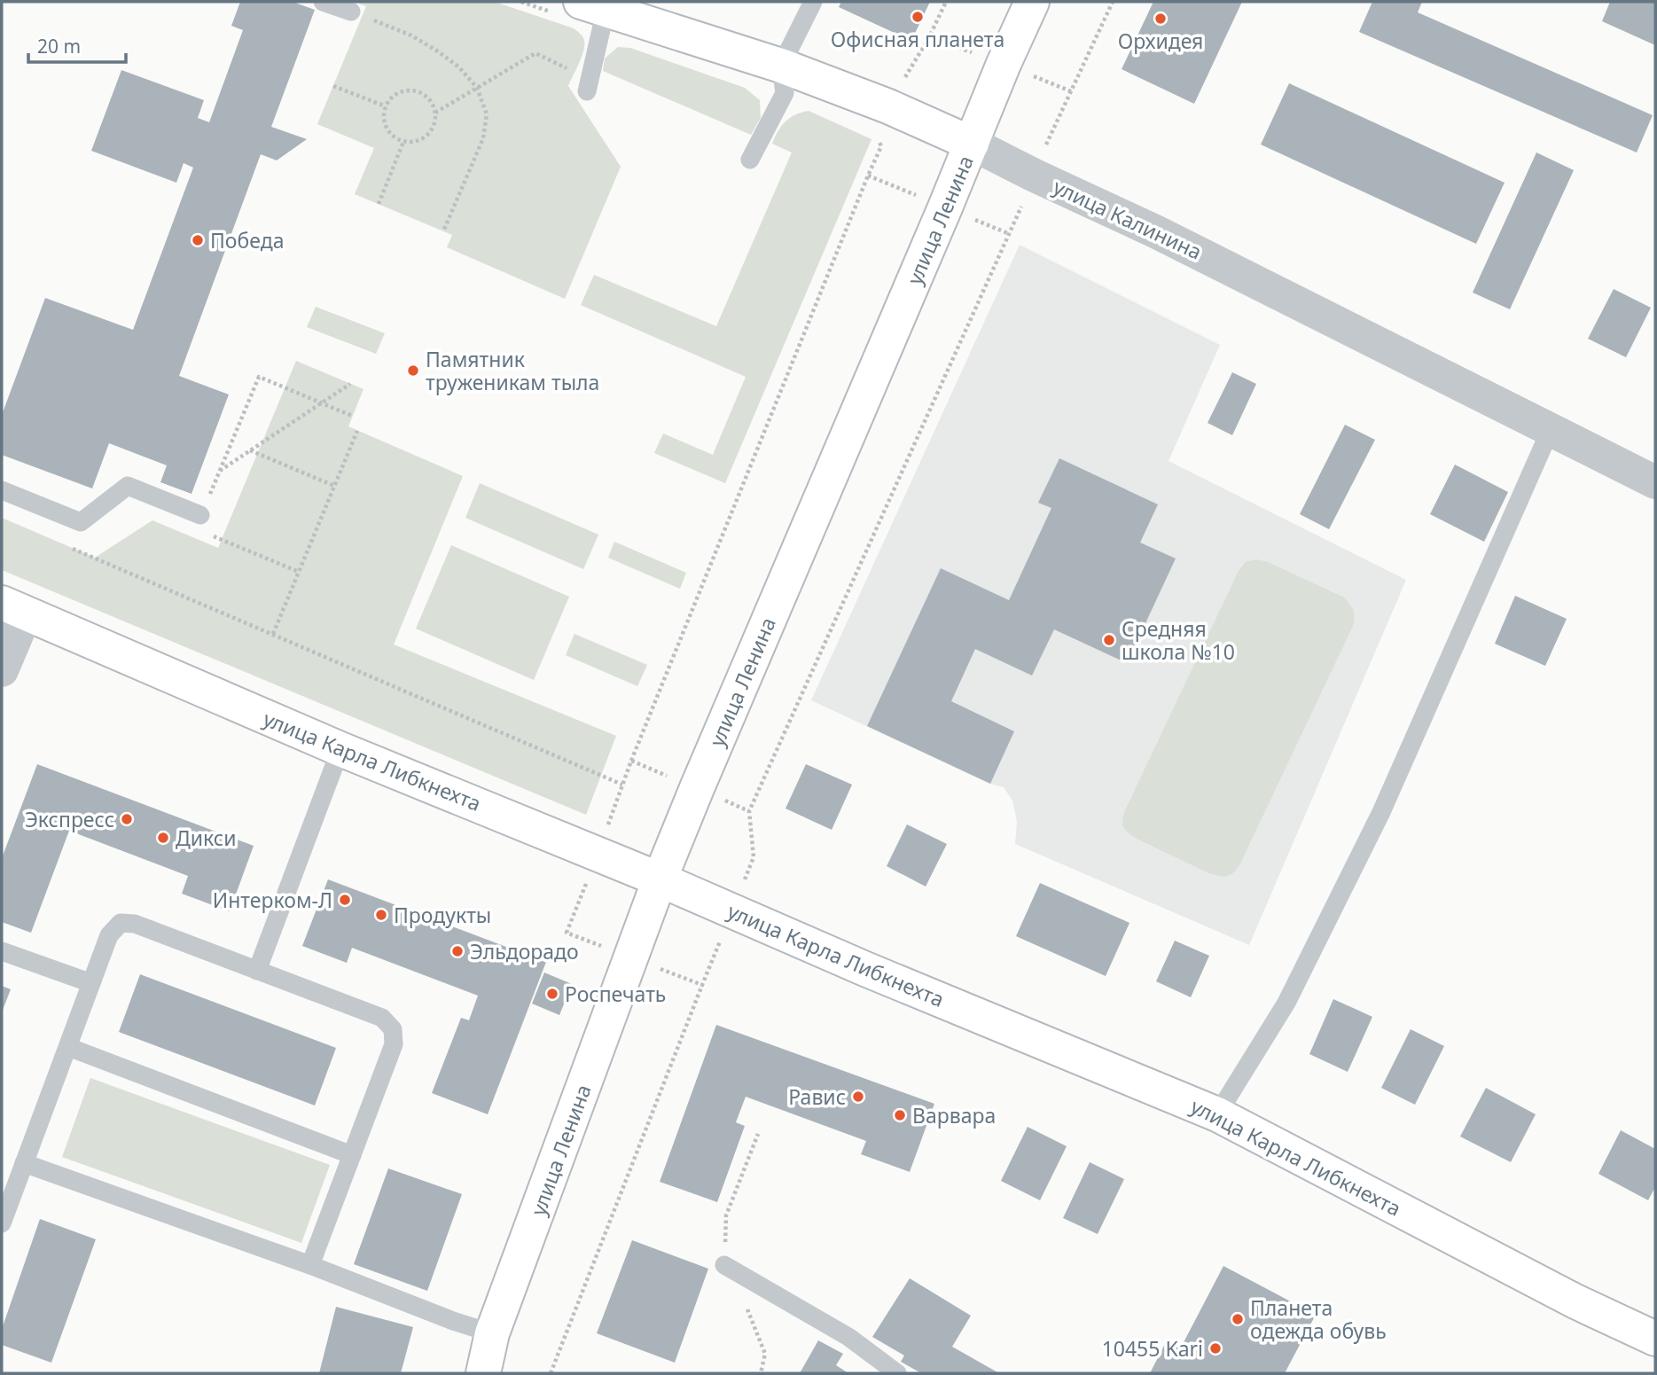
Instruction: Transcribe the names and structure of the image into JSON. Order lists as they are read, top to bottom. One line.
{"streets":{"main road":["улица Калинина","улица Ленина","улица Карла Либкнехта"]},"crossings":[["улица Калинина","улица Ленина"],["улица Ленина","улица Карла Либкнехта"]],"places":["Офисная планета","Орхидея","Победа","Памятник труженикам тыла","Средняя школа №10","Экспресс","Дикси","Интерком-Л","Продукты","Эльдорадо","Роспечать","Равис","Варвара","Планета одежда обувь","10455 Kari"],"scale_bar":"20 m"}
